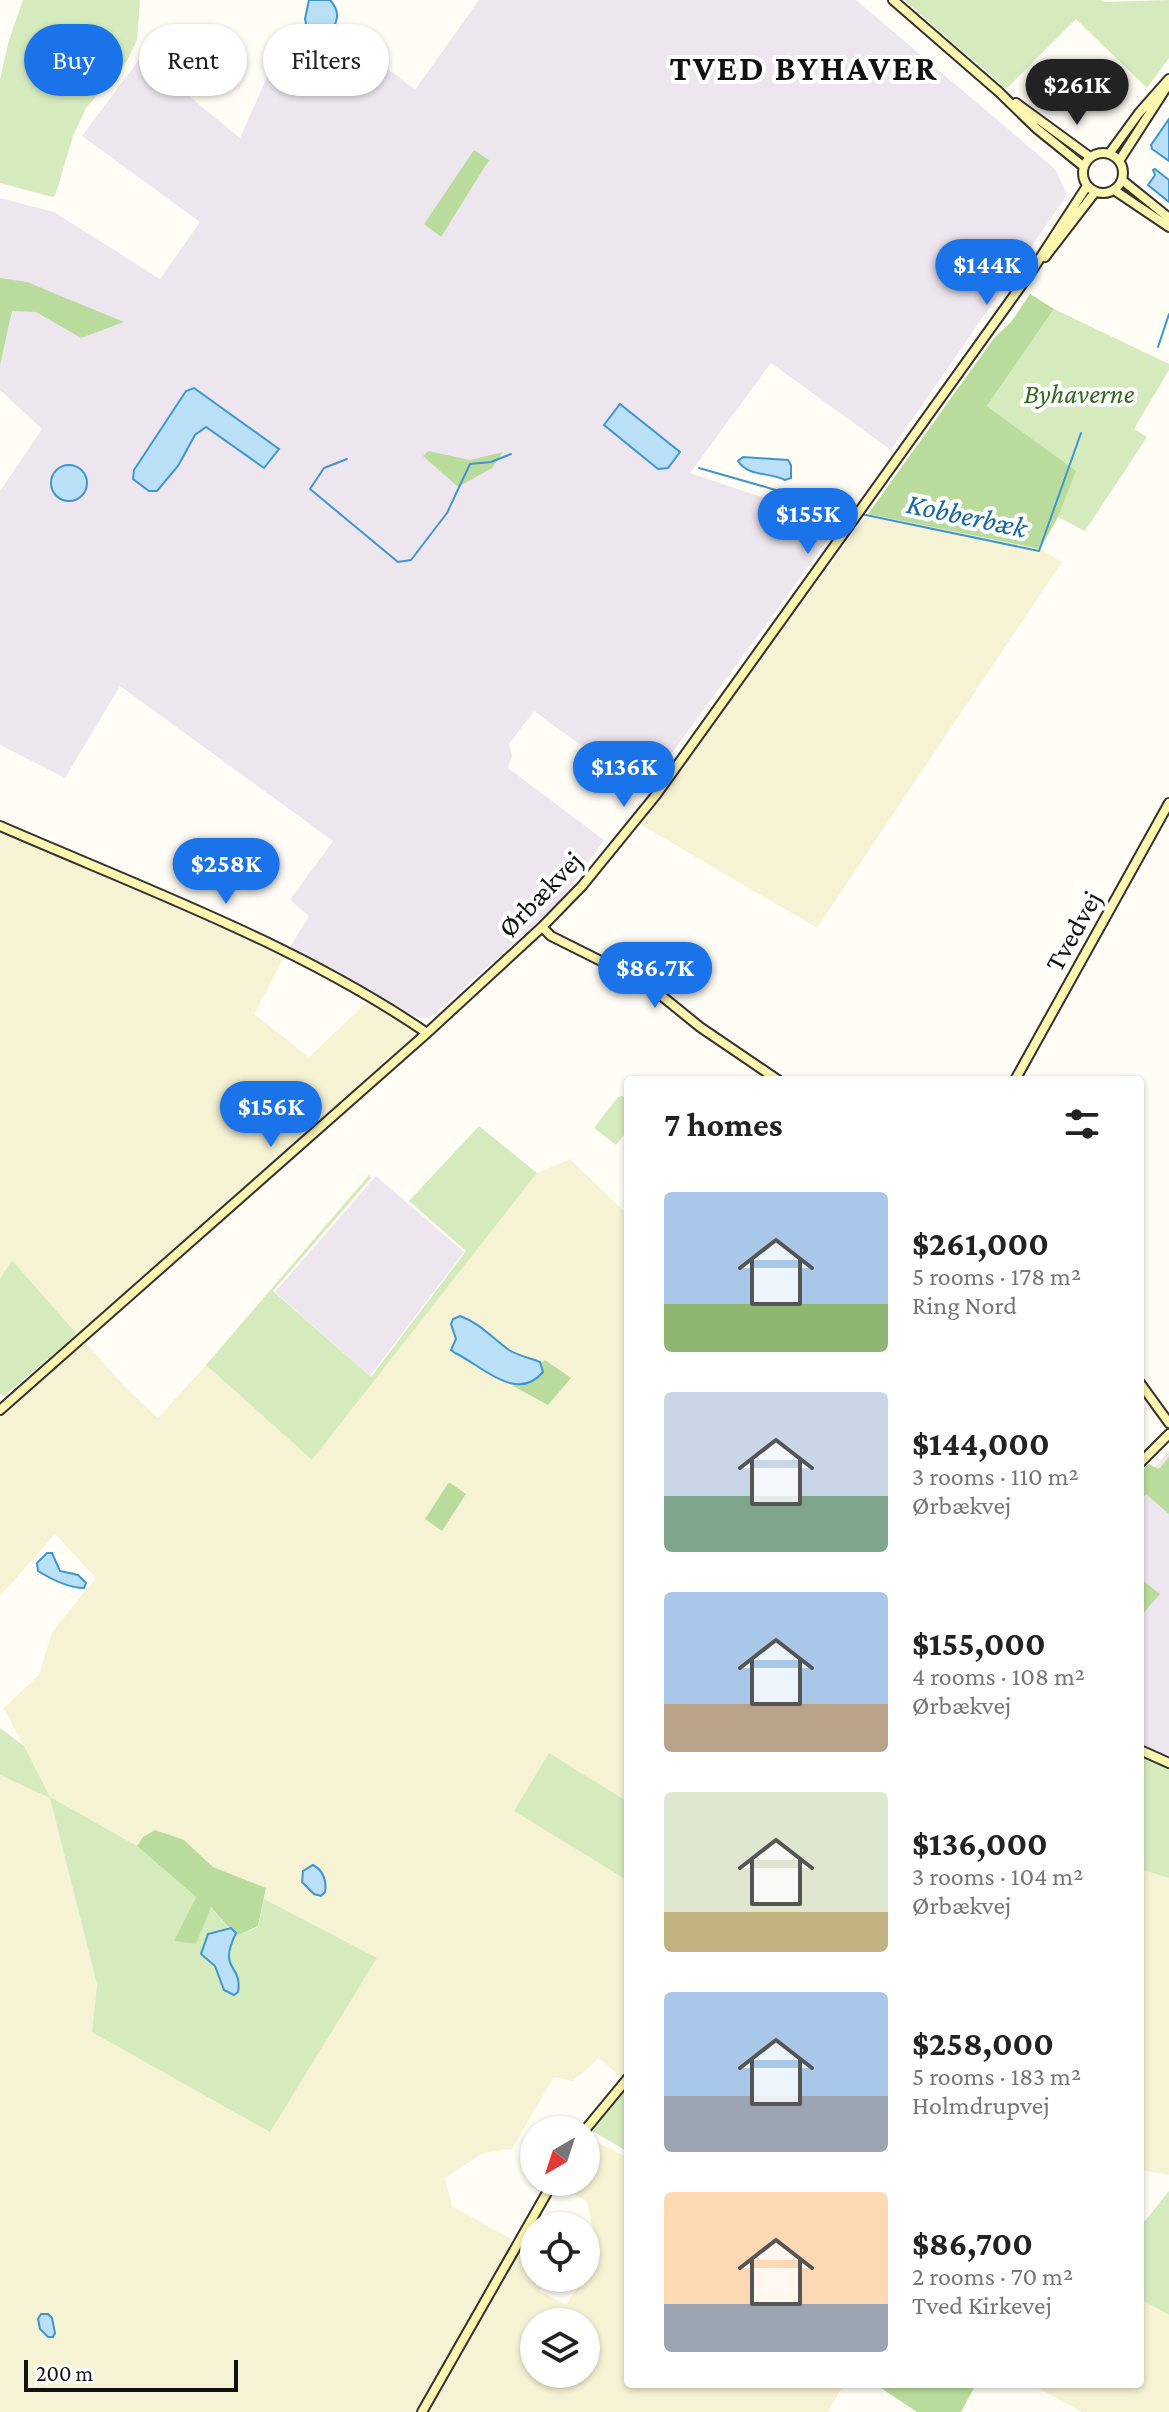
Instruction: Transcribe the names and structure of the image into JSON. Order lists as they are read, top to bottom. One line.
{"streets":{"street":["Ørbækvej","Tvedvej"]},"districts":["TVED BYHAVER"],"water":["Kobberbæk"],"parks":["Byhaverne"],"scale_bar":"200 m","north":"bottom left","page":{"chip":["Buy","Rent","Filters"],"price":["$261K","$144K","$155K","$136K","$258K","$86.7K","$156K"],"heading":"7 homes","list":[{"name":"$261,000","note":"5 rooms · 178 m² · Ring Nord"},{"name":"$144,000","note":"3 rooms · 110 m² · Ørbækvej"},{"name":"$155,000","note":"4 rooms · 108 m² · Ørbækvej"},{"name":"$136,000","note":"3 rooms · 104 m² · Ørbækvej"},{"name":"$258,000","note":"5 rooms · 183 m² · Holmdrupvej"},{"name":"$86,700","note":"2 rooms · 70 m² · Tved Kirkevej"}],"scale":"200 m"}}
